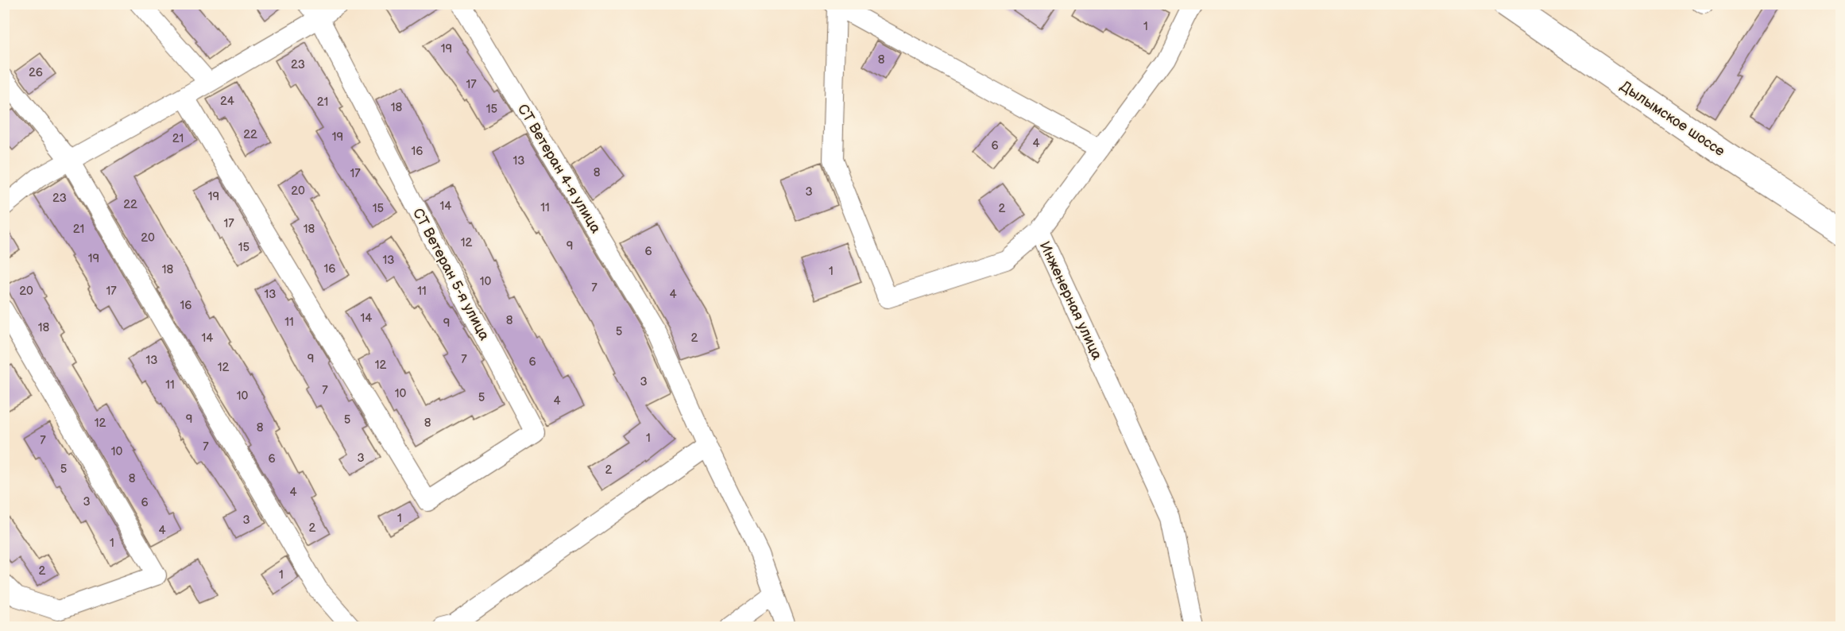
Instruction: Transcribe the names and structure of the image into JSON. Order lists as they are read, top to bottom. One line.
{"streets":{"main road":["Дылымское шоссе"],"street":["СТ Ветеран 4-я улица","СТ Ветеран 5-я улица","Инженерная улица"]},"house_numbers":["1","19","8","23","26","17","24","21","18","15","22","19","21","4","6","16","13","8","17","20","3","19","23","22","14","11","15","2","17","21","18","20","12","9","15","6","19","13","16","18","1","10","7","20","17","11","13","4","16","14","8","11","9","18","5","14","2","9","7","13","6","12","12","3","11","7","10","10","5","4","9","5","12","8","8","1","7","7","10","3","6","5","2","8","4","3","6","1","3","2","4","1","2","1"]}
